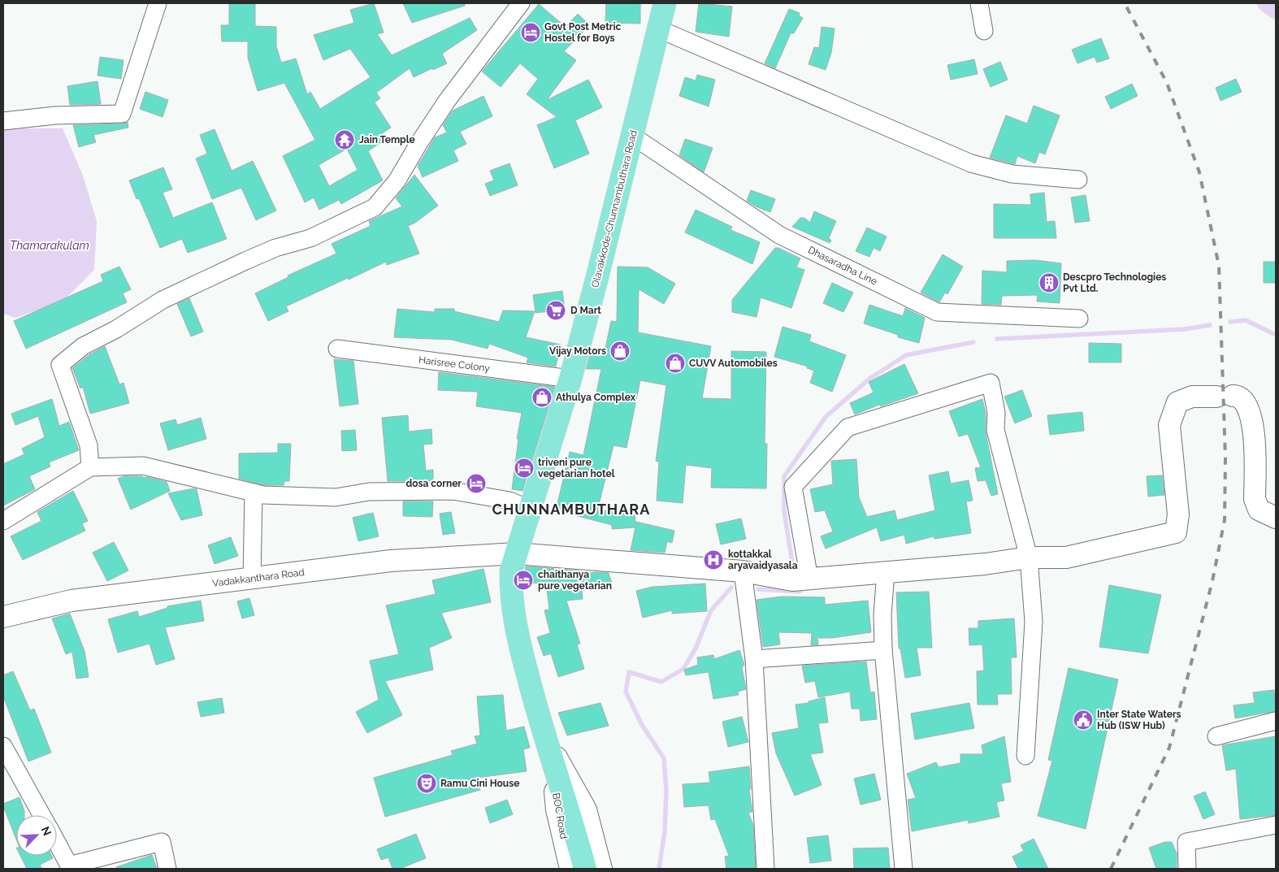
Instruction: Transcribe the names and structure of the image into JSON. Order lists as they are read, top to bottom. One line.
{"streets":{"main road":["Olavakkode-Chunnambuthara Road"],"street":["Dhasaradha Line","Harisree Colony","Vadakkanthara Road","BOC Road"]},"crossings":[["Olavakkode-Chunnambuthara Road","Dhasaradha Line"],["Olavakkode-Chunnambuthara Road","Harisree Colony"],["Olavakkode-Chunnambuthara Road","Vadakkanthara Road"],["Olavakkode-Chunnambuthara Road","BOC Road"]],"districts":["CHUNNAMBUTHARA"],"water":["Thamarakulam"],"places":{"hotel":["Govt Post Metric Hostel for Boys","triveni pure vegetarian hotel","dosa corner","chaithanya pure vegetarian"],"temple":["Jain Temple"],"building":["Descpro Technologies Pvt Ltd."],"supermarket":["D Mart"],"shop":["Vijay Motors","CUVV Automobiles","Athulya Complex"],"hospital":["kottakkal aryavaidyasala"],"public building":["Inter State Waters Hub (ISW Hub)"],"theatre":["Ramu Cini House"]},"north":"top right"}
